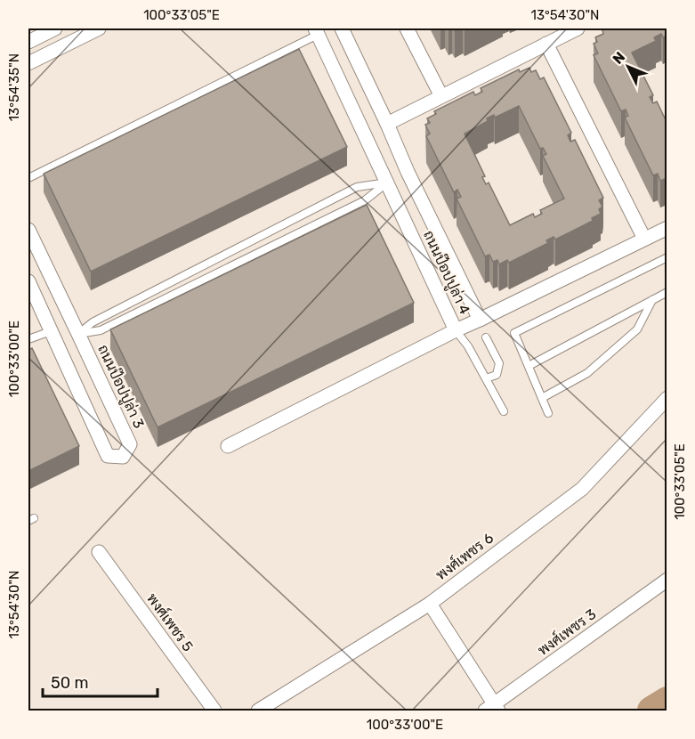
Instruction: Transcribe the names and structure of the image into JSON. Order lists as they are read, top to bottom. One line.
{"streets":{"street":["ถนนป๊อปปูล่า 4","ถนนป๊อปปูล่า 3","พงศ์เพชร 6","พงศ์เพชร 5","พงศ์เพชร 3"]},"scale_bar":"50 m","north":"top left","coordinates":["100°33'05\"E","13°54'30\"N","13°54'35\"N","100°33'00\"E"]}
